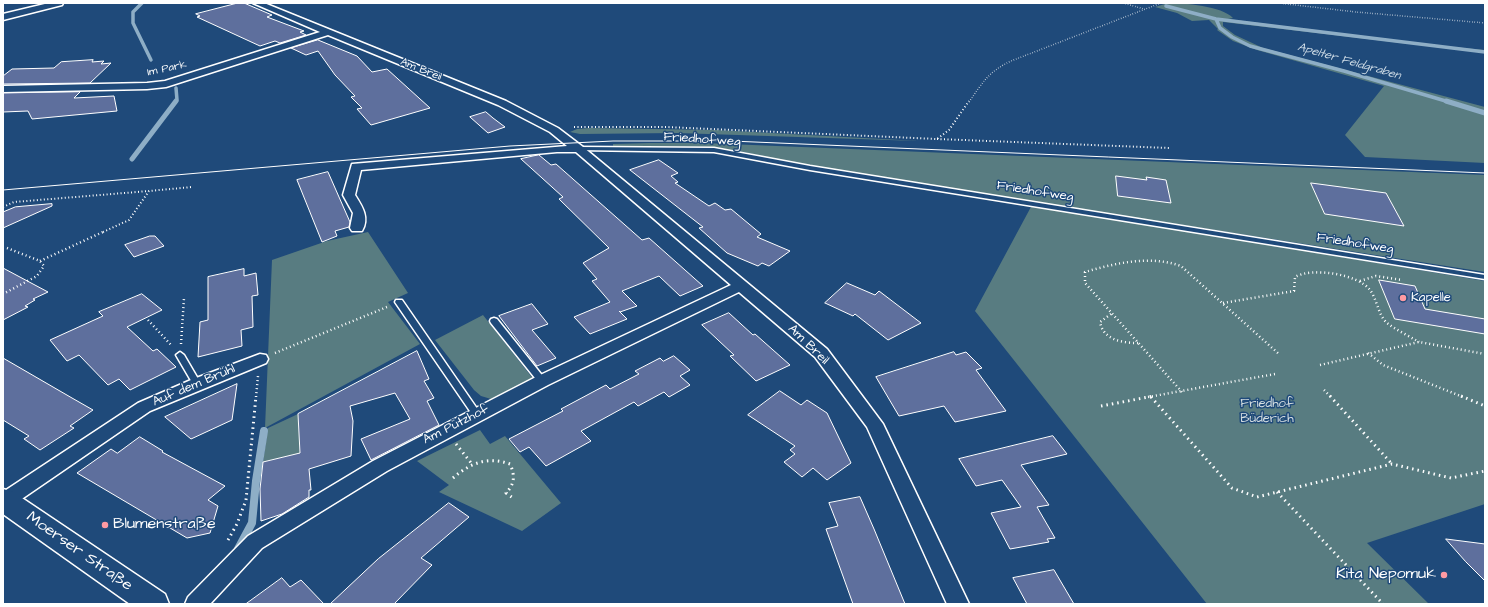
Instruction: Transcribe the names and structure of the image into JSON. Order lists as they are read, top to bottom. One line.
{"streets":{"main road":["Moerser Straße"],"street":["Im Park","Am Breil","Auf dem Brühl","Am Pützhof"],"lane":["Friedhofweg"]},"crossings":[["Im Park","Am Breil"],["Am Breil","Friedhofweg"],["Am Breil","Am Pützhof"],["Auf dem Brühl","Moerser Straße"]],"water":["Apelter Feldgraben"],"parks":["Friedhof Büderich"],"places":["Kapelle","Blumenstraße","Kita Nepomuk"]}
